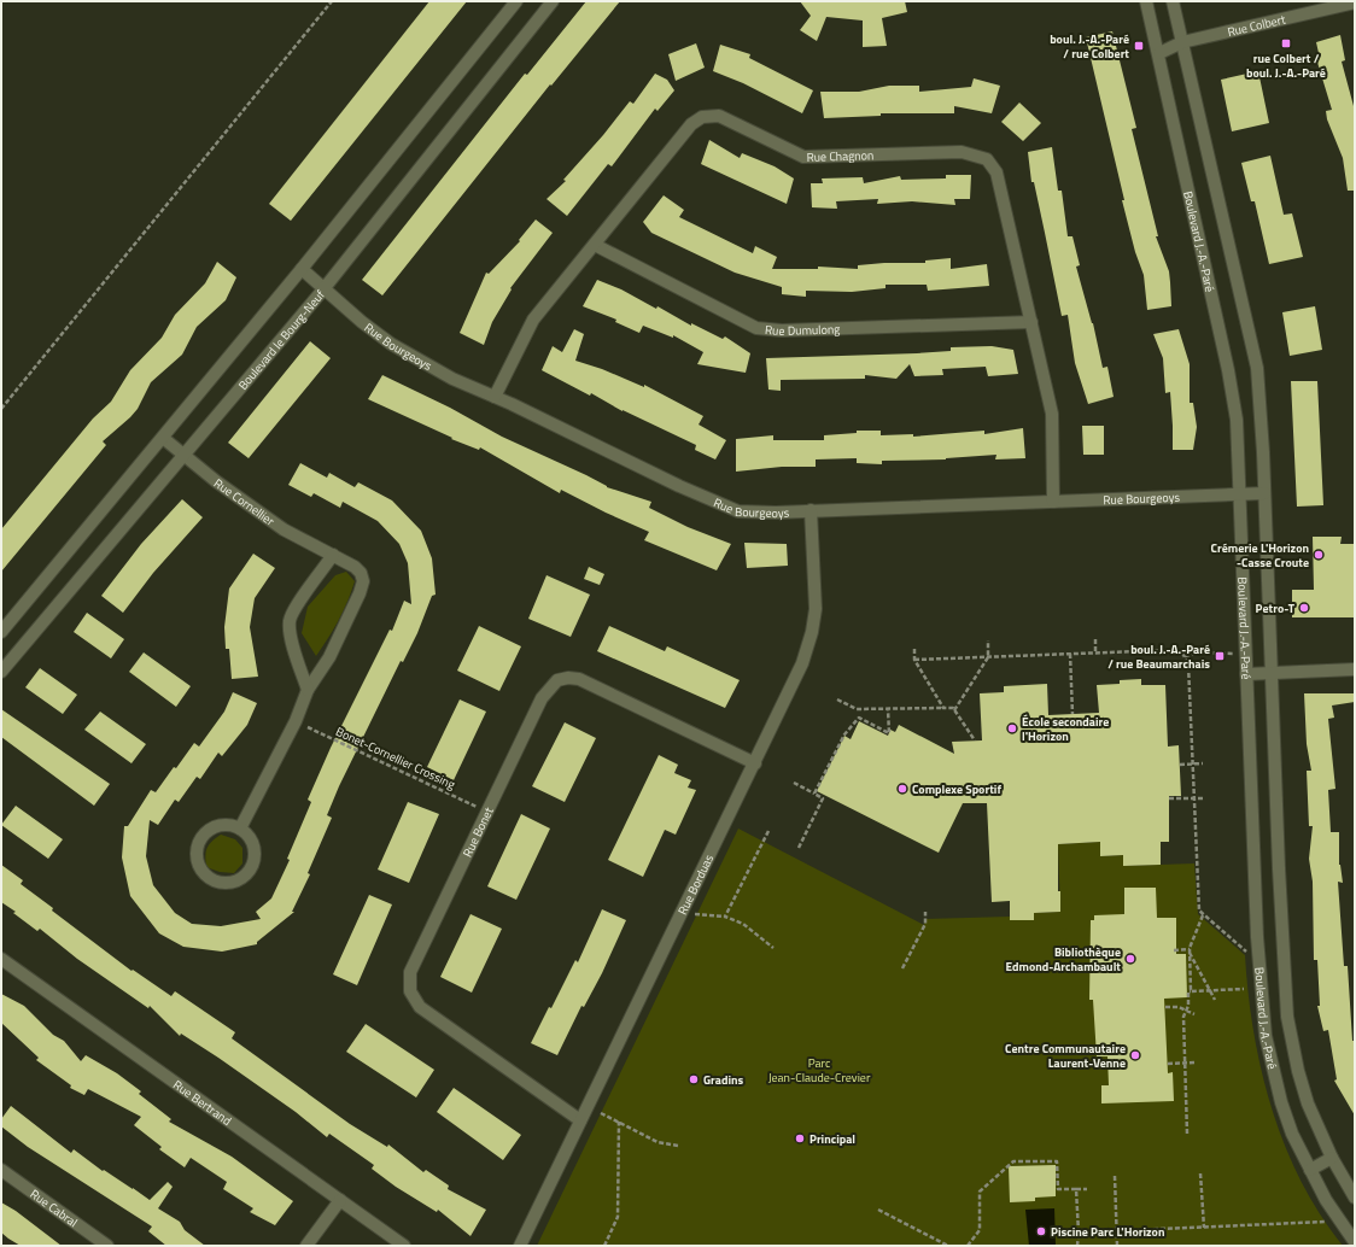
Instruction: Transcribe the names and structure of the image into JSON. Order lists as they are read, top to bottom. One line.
{"streets":{"street":["Rue Colbert","Rue Chagnon","Boulevard J.-A.-Paré","Rue Dumulong","Boulevard le Bourg-Neuf","Rue Bourgeoys","Rue Cornellier","Rue Bonet","Rue Borduas","Rue Bertrand","Rue Cabral"],"path":["Bonet-Cornellier Crossing"]},"crossings":[["Rue Colbert","Boulevard J.-A.-Paré"],["Rue Chagnon","Rue Dumulong"],["Rue Chagnon","Rue Bourgeoys"],["Boulevard J.-A.-Paré","Rue Bourgeoys"],["Boulevard le Bourg-Neuf","Rue Bourgeoys"],["Boulevard le Bourg-Neuf","Rue Cornellier"],["Rue Bourgeoys","Rue Borduas"],["Rue Cornellier","Bonet-Cornellier Crossing"],["Bonet-Cornellier Crossing","Rue Bonet"],["Rue Bonet","Rue Borduas"]],"parks":["Parc Jean-Claude-Crevier"],"places":{"transit":["rue Colbert / boul. J.-A.-Paré","boul. J.-A.-Paré / rue Colbert","boul. J.-A.-Paré / rue Beaumarchais"],"other":["Crémerie L'Horizon -Casse Croute","Petro-T","École secondaire l'Horizon","Complexe Sportif","Bibliothèque Edmond-Archambault","Centre Communautaire Laurent-Venne","Gradins","Principal","Piscine Parc L'Horizon"]}}
